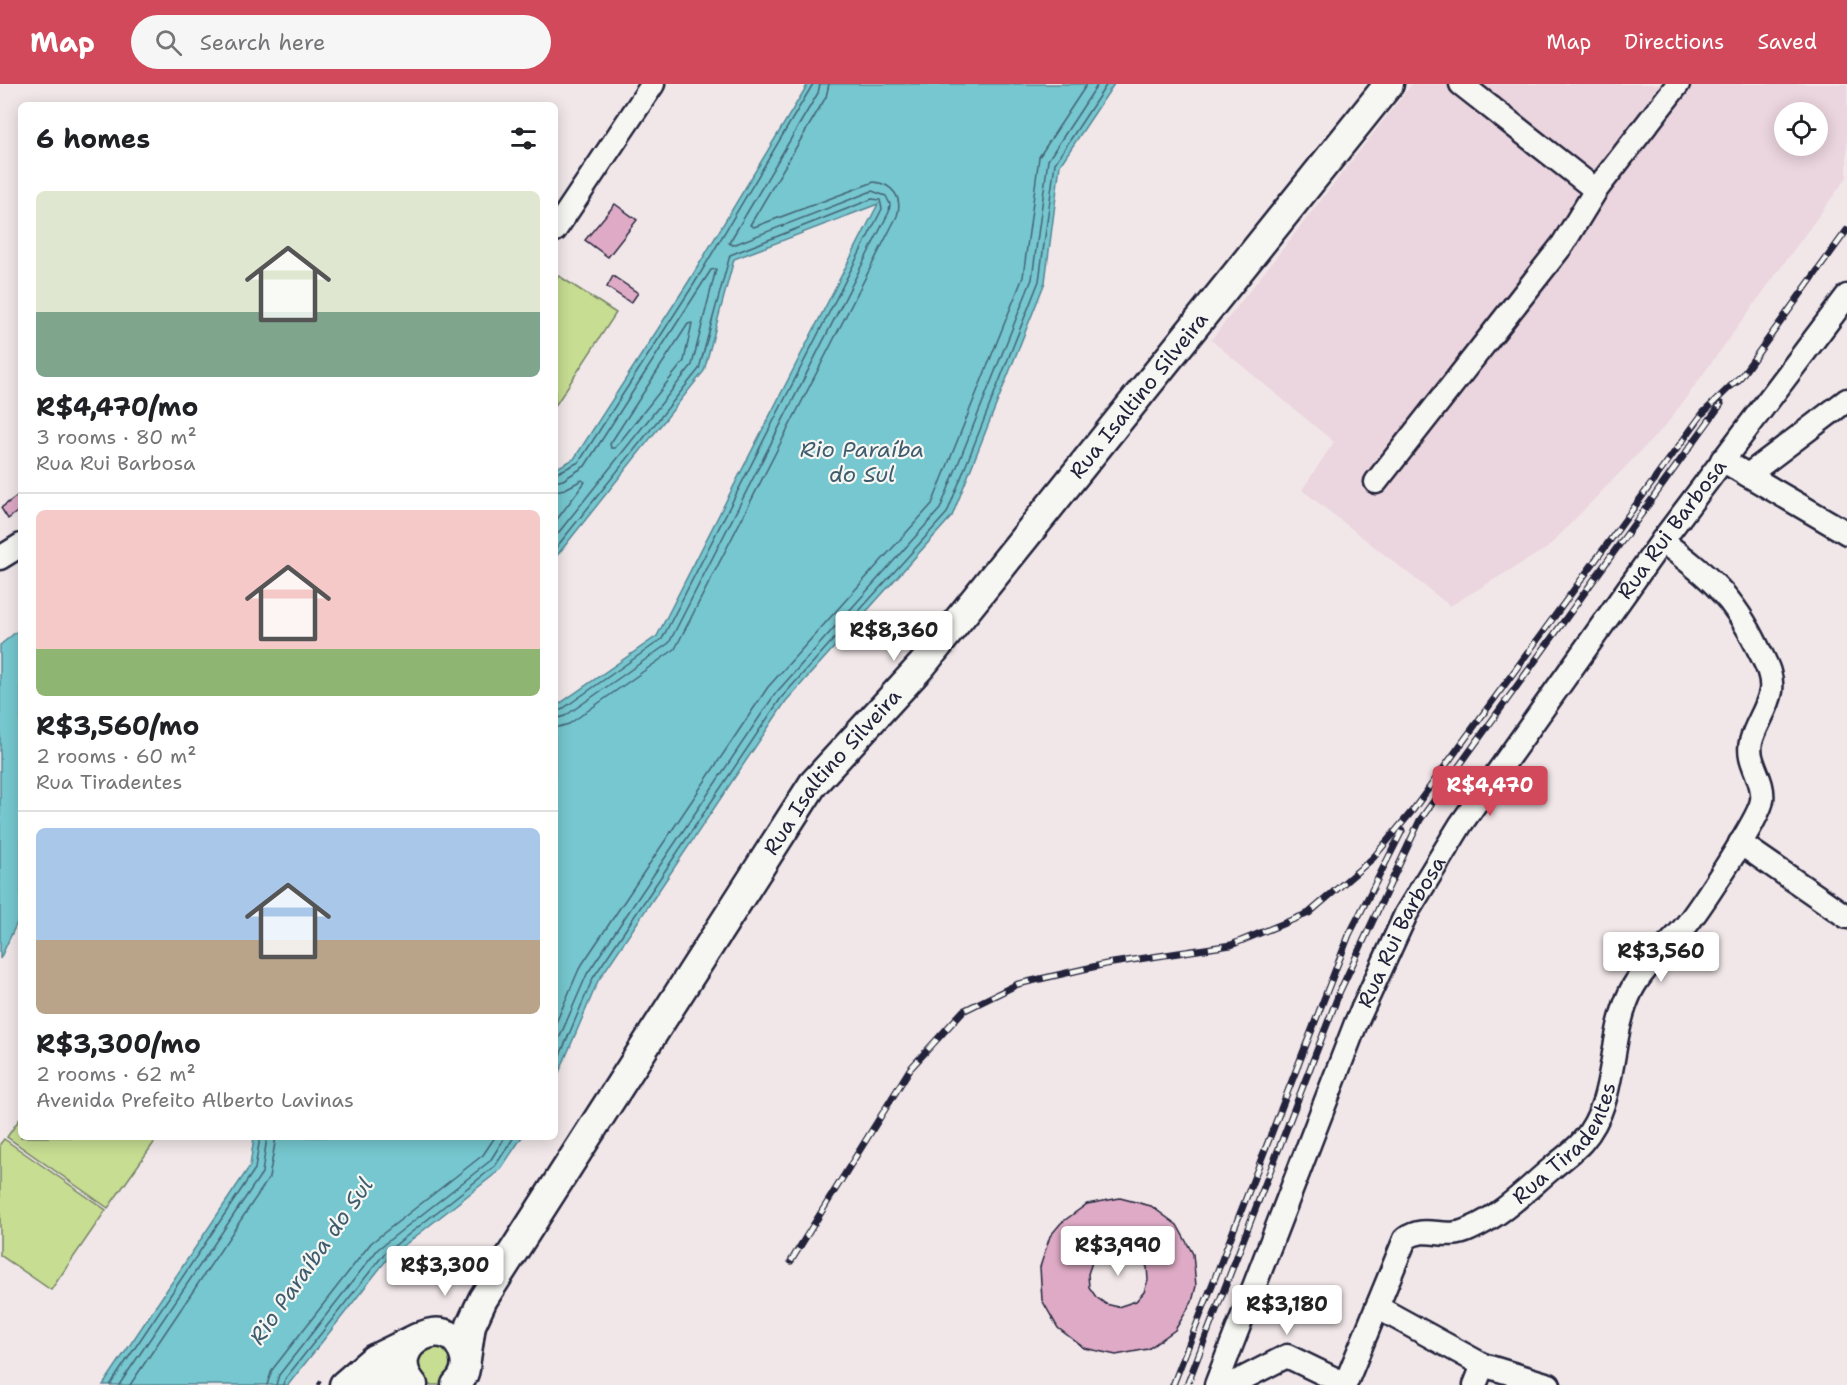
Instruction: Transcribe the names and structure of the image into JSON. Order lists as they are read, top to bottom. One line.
{"streets":{"main road":["Rua Isaltino Silveira"],"street":["Rua Rui Barbosa","Rua Tiradentes"]},"crossings":[["Rua Rui Barbosa","Rua Tiradentes"]],"water":["Rio Paraíba do Sul"],"page":{"header":"Map","search":"Search here","nav":["Map","Directions","Saved"],"heading":"6 homes","list":[{"name":"R$4,470/mo","note":"3 rooms · 80 m² · Rua Rui Barbosa"},{"name":"R$3,560/mo","note":"2 rooms · 60 m² · Rua Tiradentes"},{"name":"R$3,300/mo","note":"2 rooms · 62 m² · Avenida Prefeito Alberto Lavinas"}],"price":["R$8,360","R$4,470","R$3,560","R$3,990","R$3,300","R$3,180"]}}
